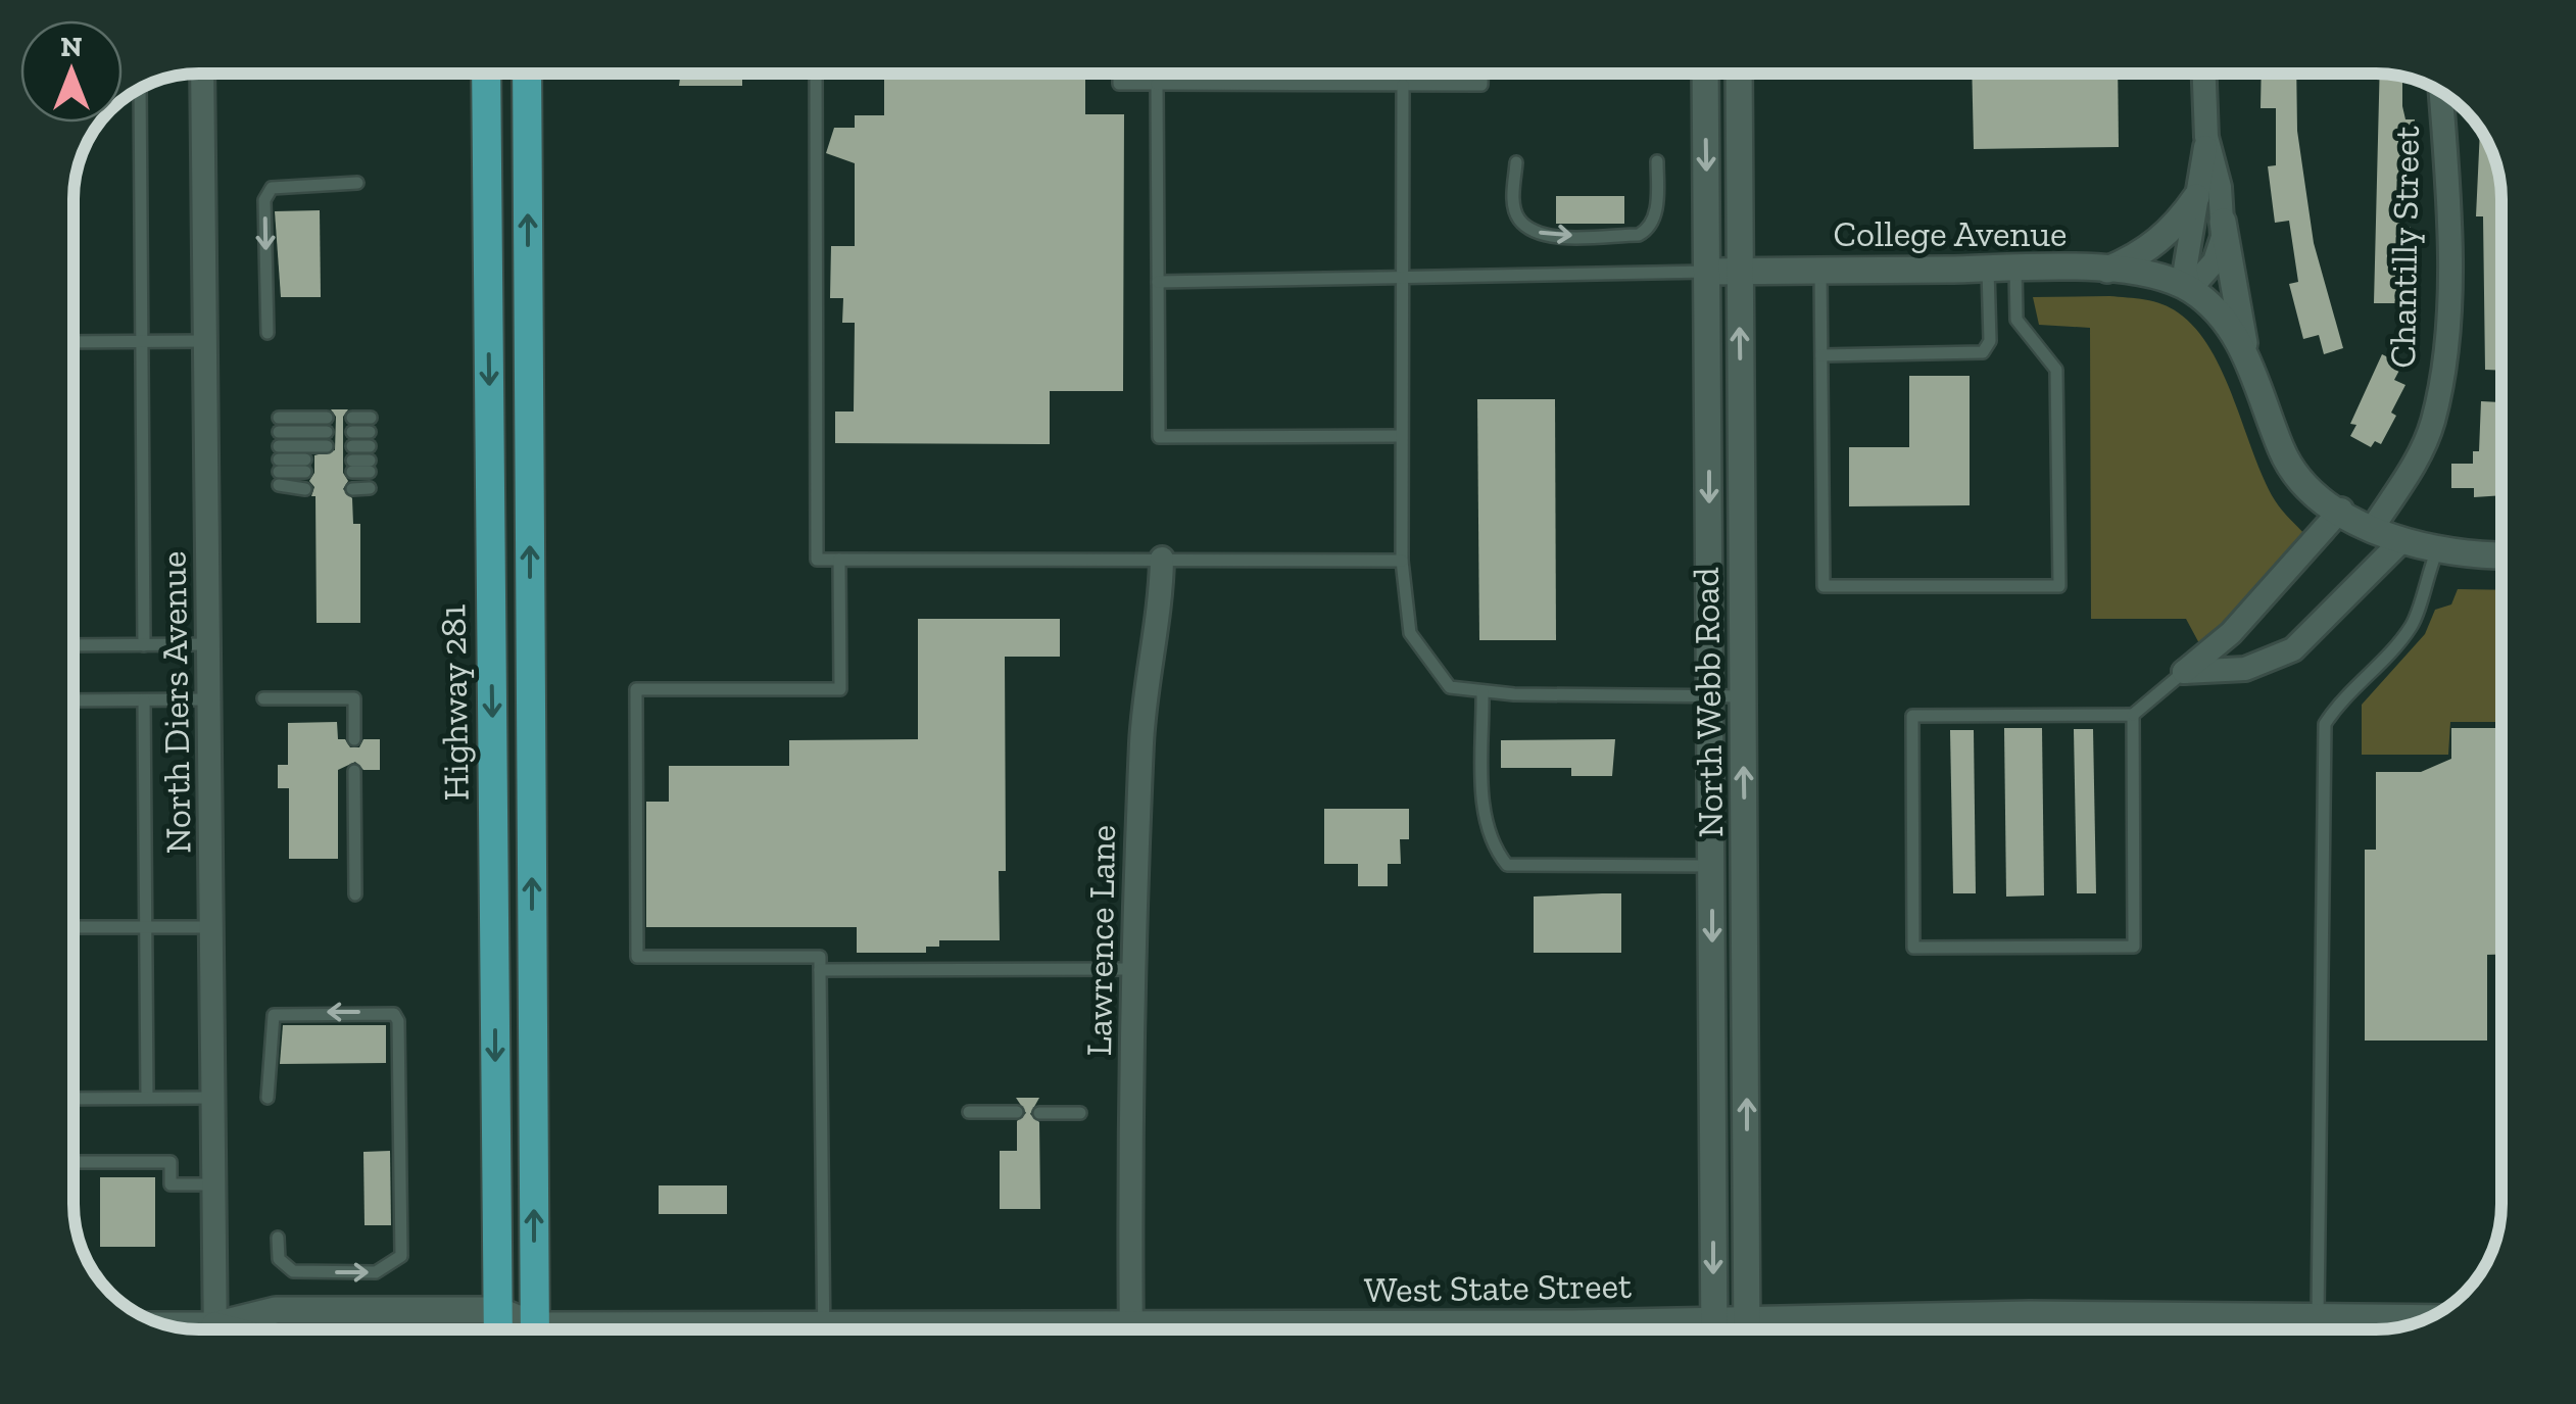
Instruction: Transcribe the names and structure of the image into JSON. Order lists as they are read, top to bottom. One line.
{"streets":{"highway":["Highway 281"],"street":["College Avenue","Chantilly Street","North Diers Avenue","North Webb Road","Lawrence Lane","West State Street"]},"crossings":[["College Avenue","North Webb Road"],["Highway 281","West State Street"],["North Webb Road","West State Street"]],"north":"top"}
